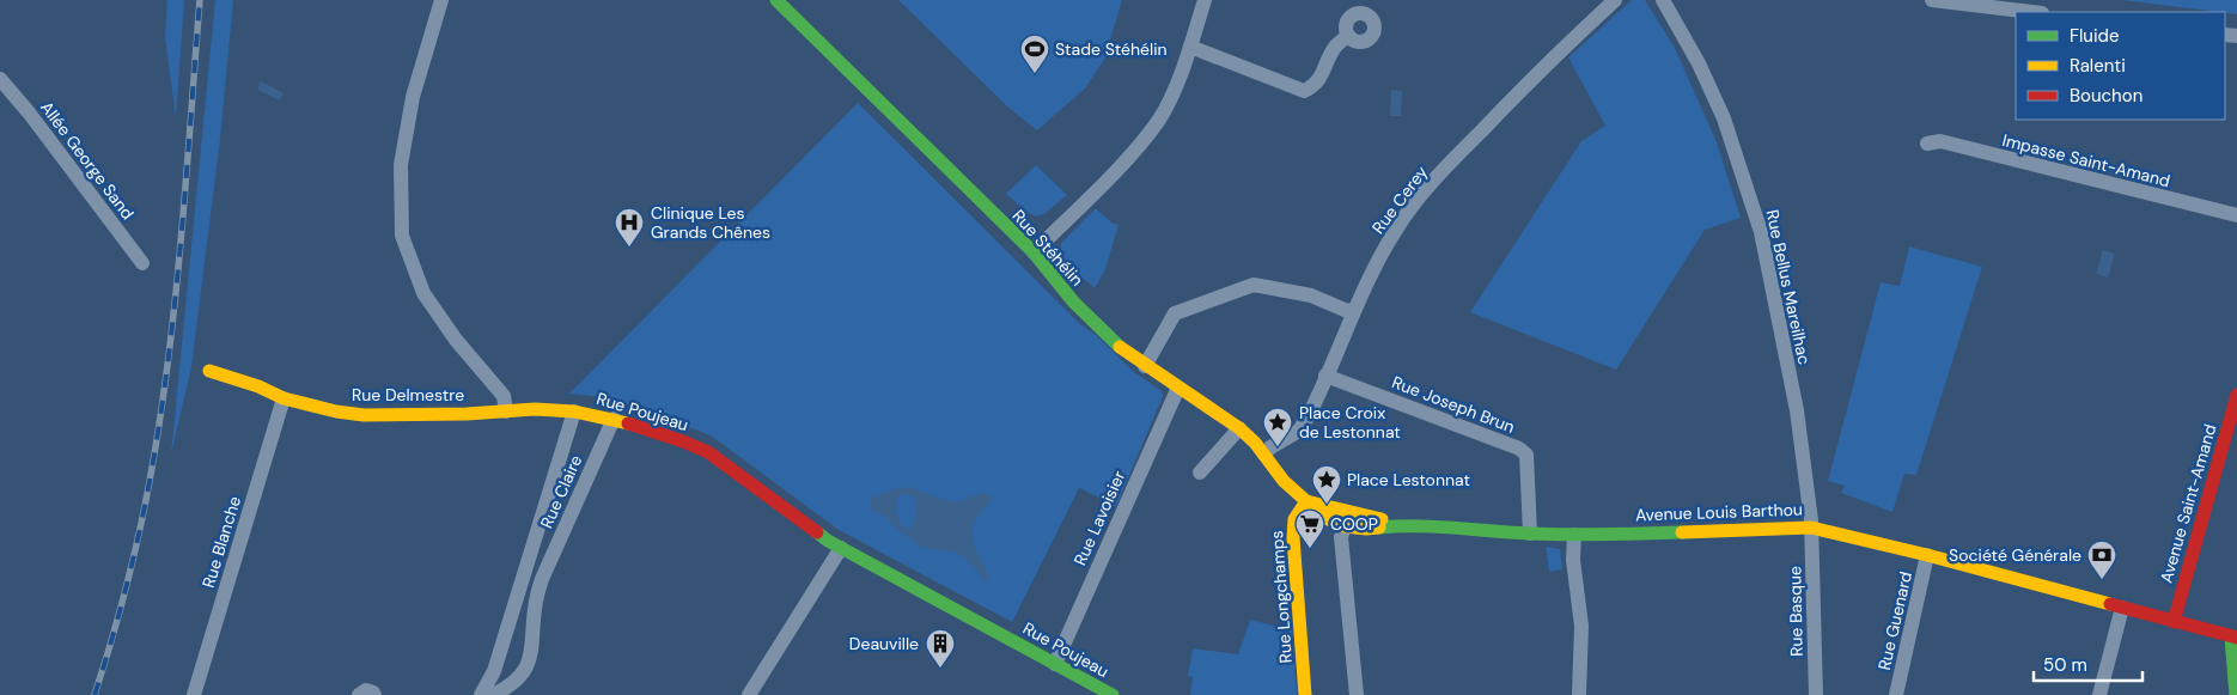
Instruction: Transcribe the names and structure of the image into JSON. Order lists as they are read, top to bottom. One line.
{"streets":{"street":["Allée George Sand","Impasse Saint-Amand","Rue Cerey","Rue Stéhélin","Rue Bellus Mareilhac","Rue Delmestre","Rue Joseph Brun","Rue Poujeau","Rue Claire","Avenue Saint-Amand","Avenue Louis Barthou","Rue Lavoisier","Rue Blanche","Rue Longchamps","Rue Basque","Rue Guenard"]},"crossings":[["Rue Cerey","Rue Stéhélin"],["Rue Cerey","Rue Joseph Brun"],["Rue Stéhélin","Avenue Louis Barthou"],["Rue Stéhélin","Rue Lavoisier"],["Rue Stéhélin","Rue Longchamps"],["Rue Bellus Mareilhac","Avenue Louis Barthou"],["Rue Bellus Mareilhac","Rue Basque"],["Rue Delmestre","Rue Poujeau"],["Rue Delmestre","Rue Blanche"],["Rue Joseph Brun","Avenue Louis Barthou"],["Rue Poujeau","Rue Claire"],["Rue Poujeau","Rue Lavoisier"],["Avenue Saint-Amand","Avenue Louis Barthou"],["Avenue Louis Barthou","Rue Longchamps"],["Avenue Louis Barthou","Rue Basque"],["Avenue Louis Barthou","Rue Guenard"]],"places":{"sports":["Stade Stéhélin"],"hospital":["Clinique Les Grands Chênes"],"place":["Place Croix de Lestonnat","Place Lestonnat"],"supermarket":["COOP"],"bank":["Société Générale"],"building":["Deauville"]},"legend":["Fluide","Ralenti","Bouchon"],"scale_bar":"50 m"}
